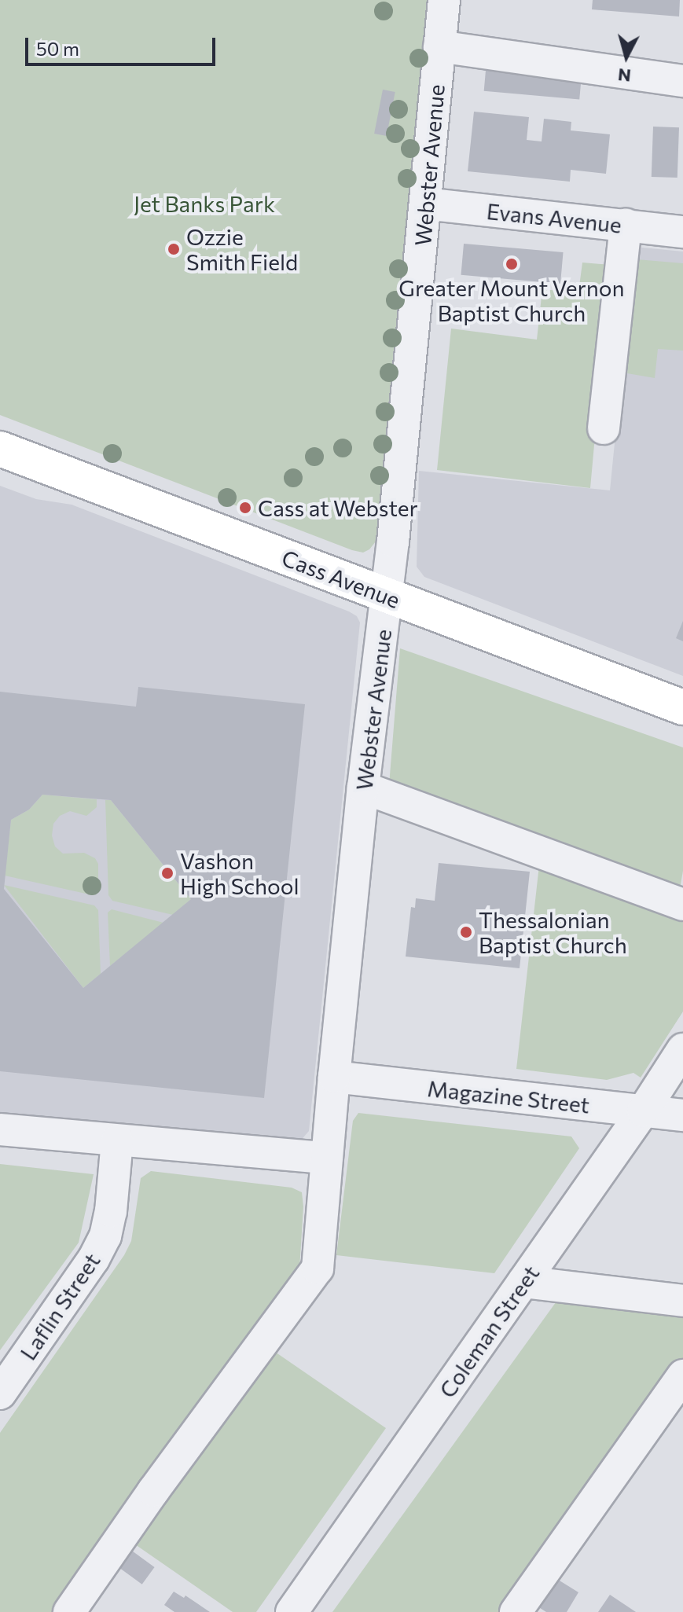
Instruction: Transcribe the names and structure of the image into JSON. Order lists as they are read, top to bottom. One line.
{"streets":{"main road":["Cass Avenue"],"street":["Webster Avenue","Evans Avenue","Magazine Street","Laflin Street","Coleman Street"]},"crossings":[["Webster Avenue","Evans Avenue"],["Webster Avenue","Cass Avenue"],["Webster Avenue","Magazine Street"],["Magazine Street","Coleman Street"]],"parks":["Jet Banks Park"],"places":["Ozzie Smith Field","Greater Mount Vernon Baptist Church","Cass at Webster","Vashon High School","Thessalonian Baptist Church"],"scale_bar":"50 m","north":"bottom"}
